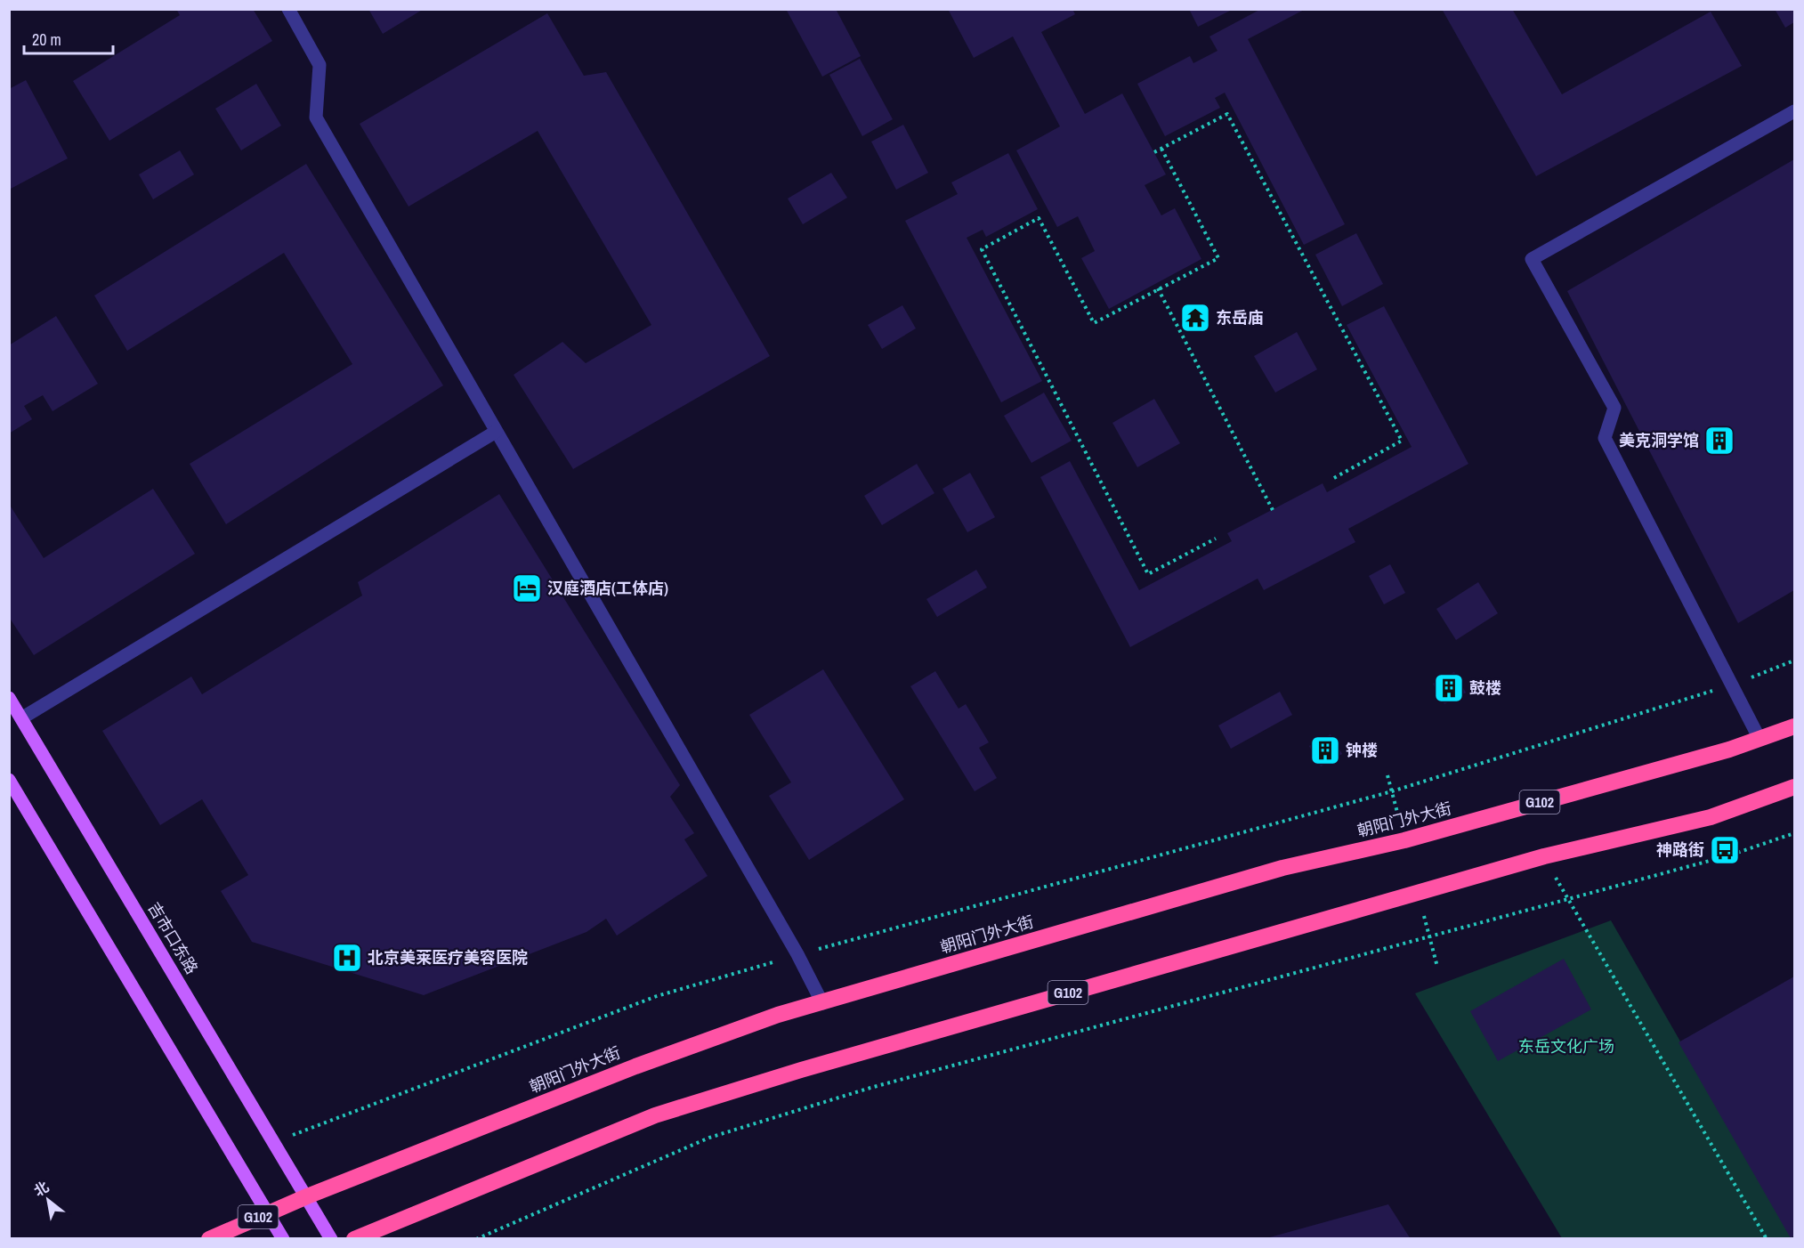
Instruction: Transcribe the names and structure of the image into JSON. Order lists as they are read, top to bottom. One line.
{"streets":{"highway":["G102","朝阳门外大街"],"main road":["吉市口东路"]},"crossings":[["朝阳门外大街","吉市口东路"]],"parks":["东岳文化广场"],"places":{"temple":["东岳庙"],"building":["美克洞学馆","鼓楼","钟楼"],"hotel":["汉庭酒店(工体店)"],"bus stop":["神路街"],"hospital":["北京美莱医疗美容医院"]},"scale_bar":"20 m","north":"top left"}
